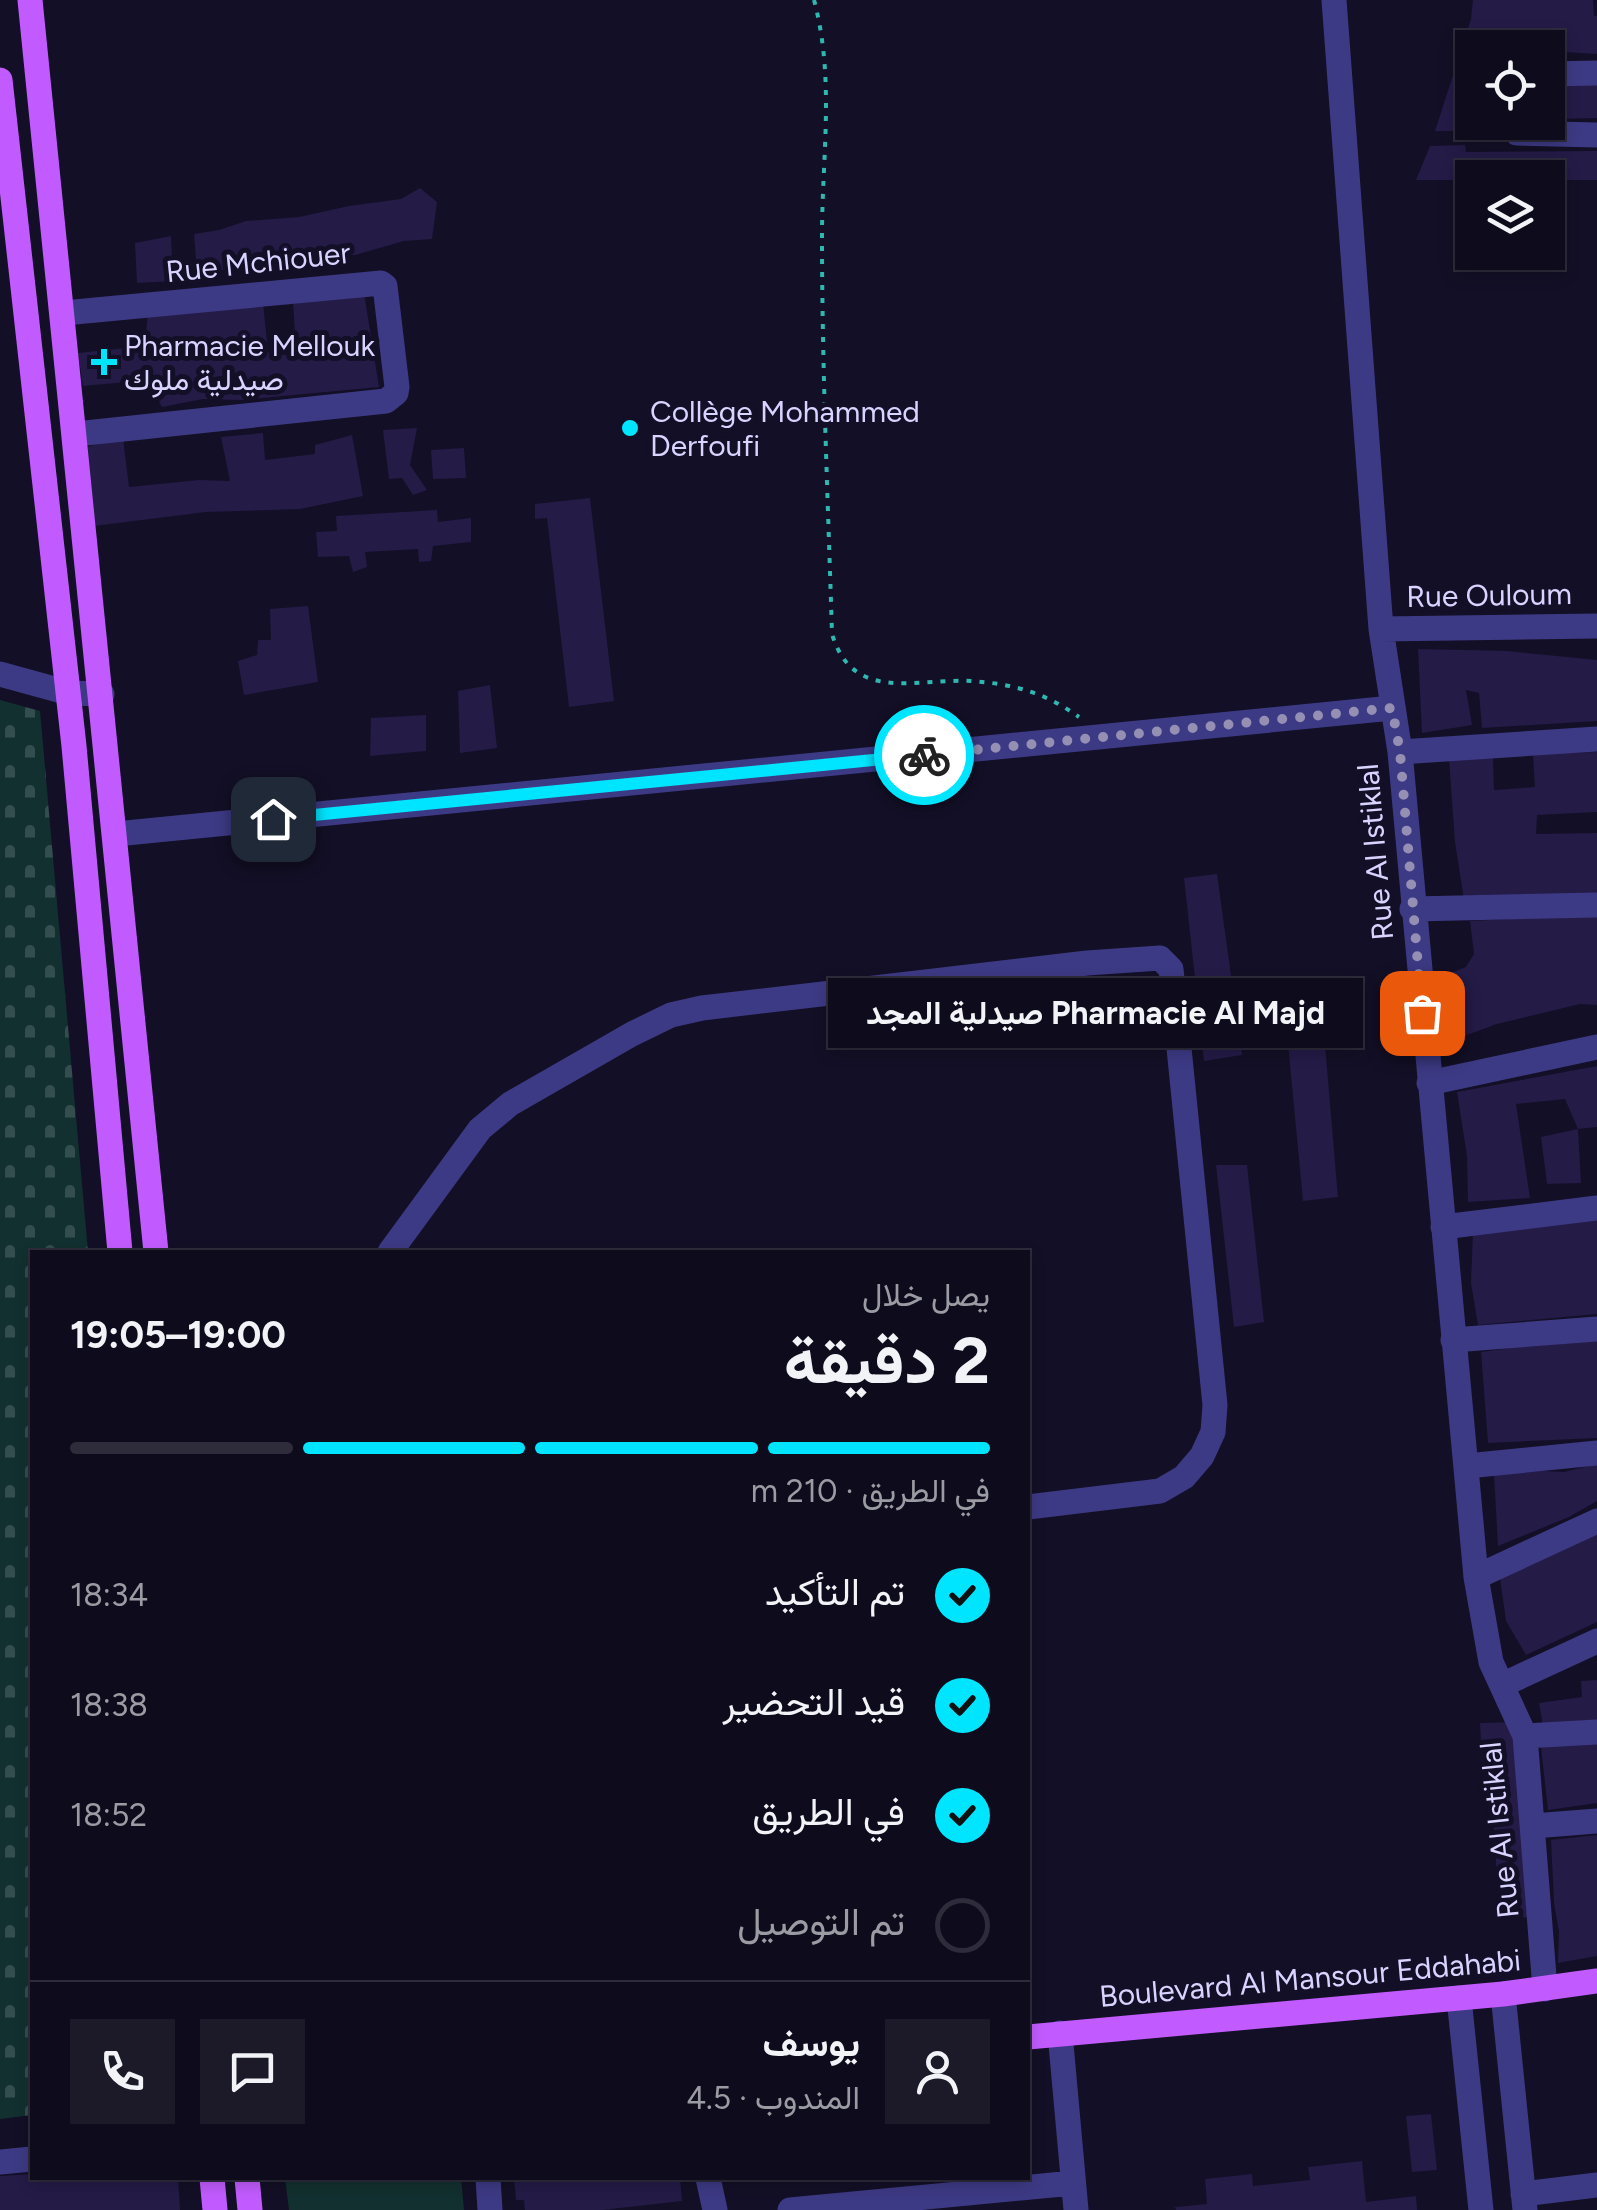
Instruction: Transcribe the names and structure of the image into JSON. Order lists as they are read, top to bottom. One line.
{"streets":{"main road":["Boulevard Al Mansour Eddahabi"],"street":["Rue Mchiouer","Rue Ouloum","Rue Al Istiklal"]},"crossings":[["Rue Ouloum","Rue Al Istiklal"],["Rue Al Istiklal","Boulevard Al Mansour Eddahabi"]],"places":{"health":["Pharmacie Mellouk صيدلية ملوك"],"other":["Collège Mohammed Derfoufi","Pharmacie Al Majd صيدلية المجد"]},"page":{"bubble":"Pharmacie Al Majd صيدلية المجد","heading":["2 دقيقة","يصل خلال","19:00–19:05"],"panel":["يوسف","المندوب · 4.5"],"bar":"في الطريق · 210 m","list":[["تم التأكيد","18:34"],["قيد التحضير","18:38"],["في الطريق","18:52"],"تم التوصيل"]}}
